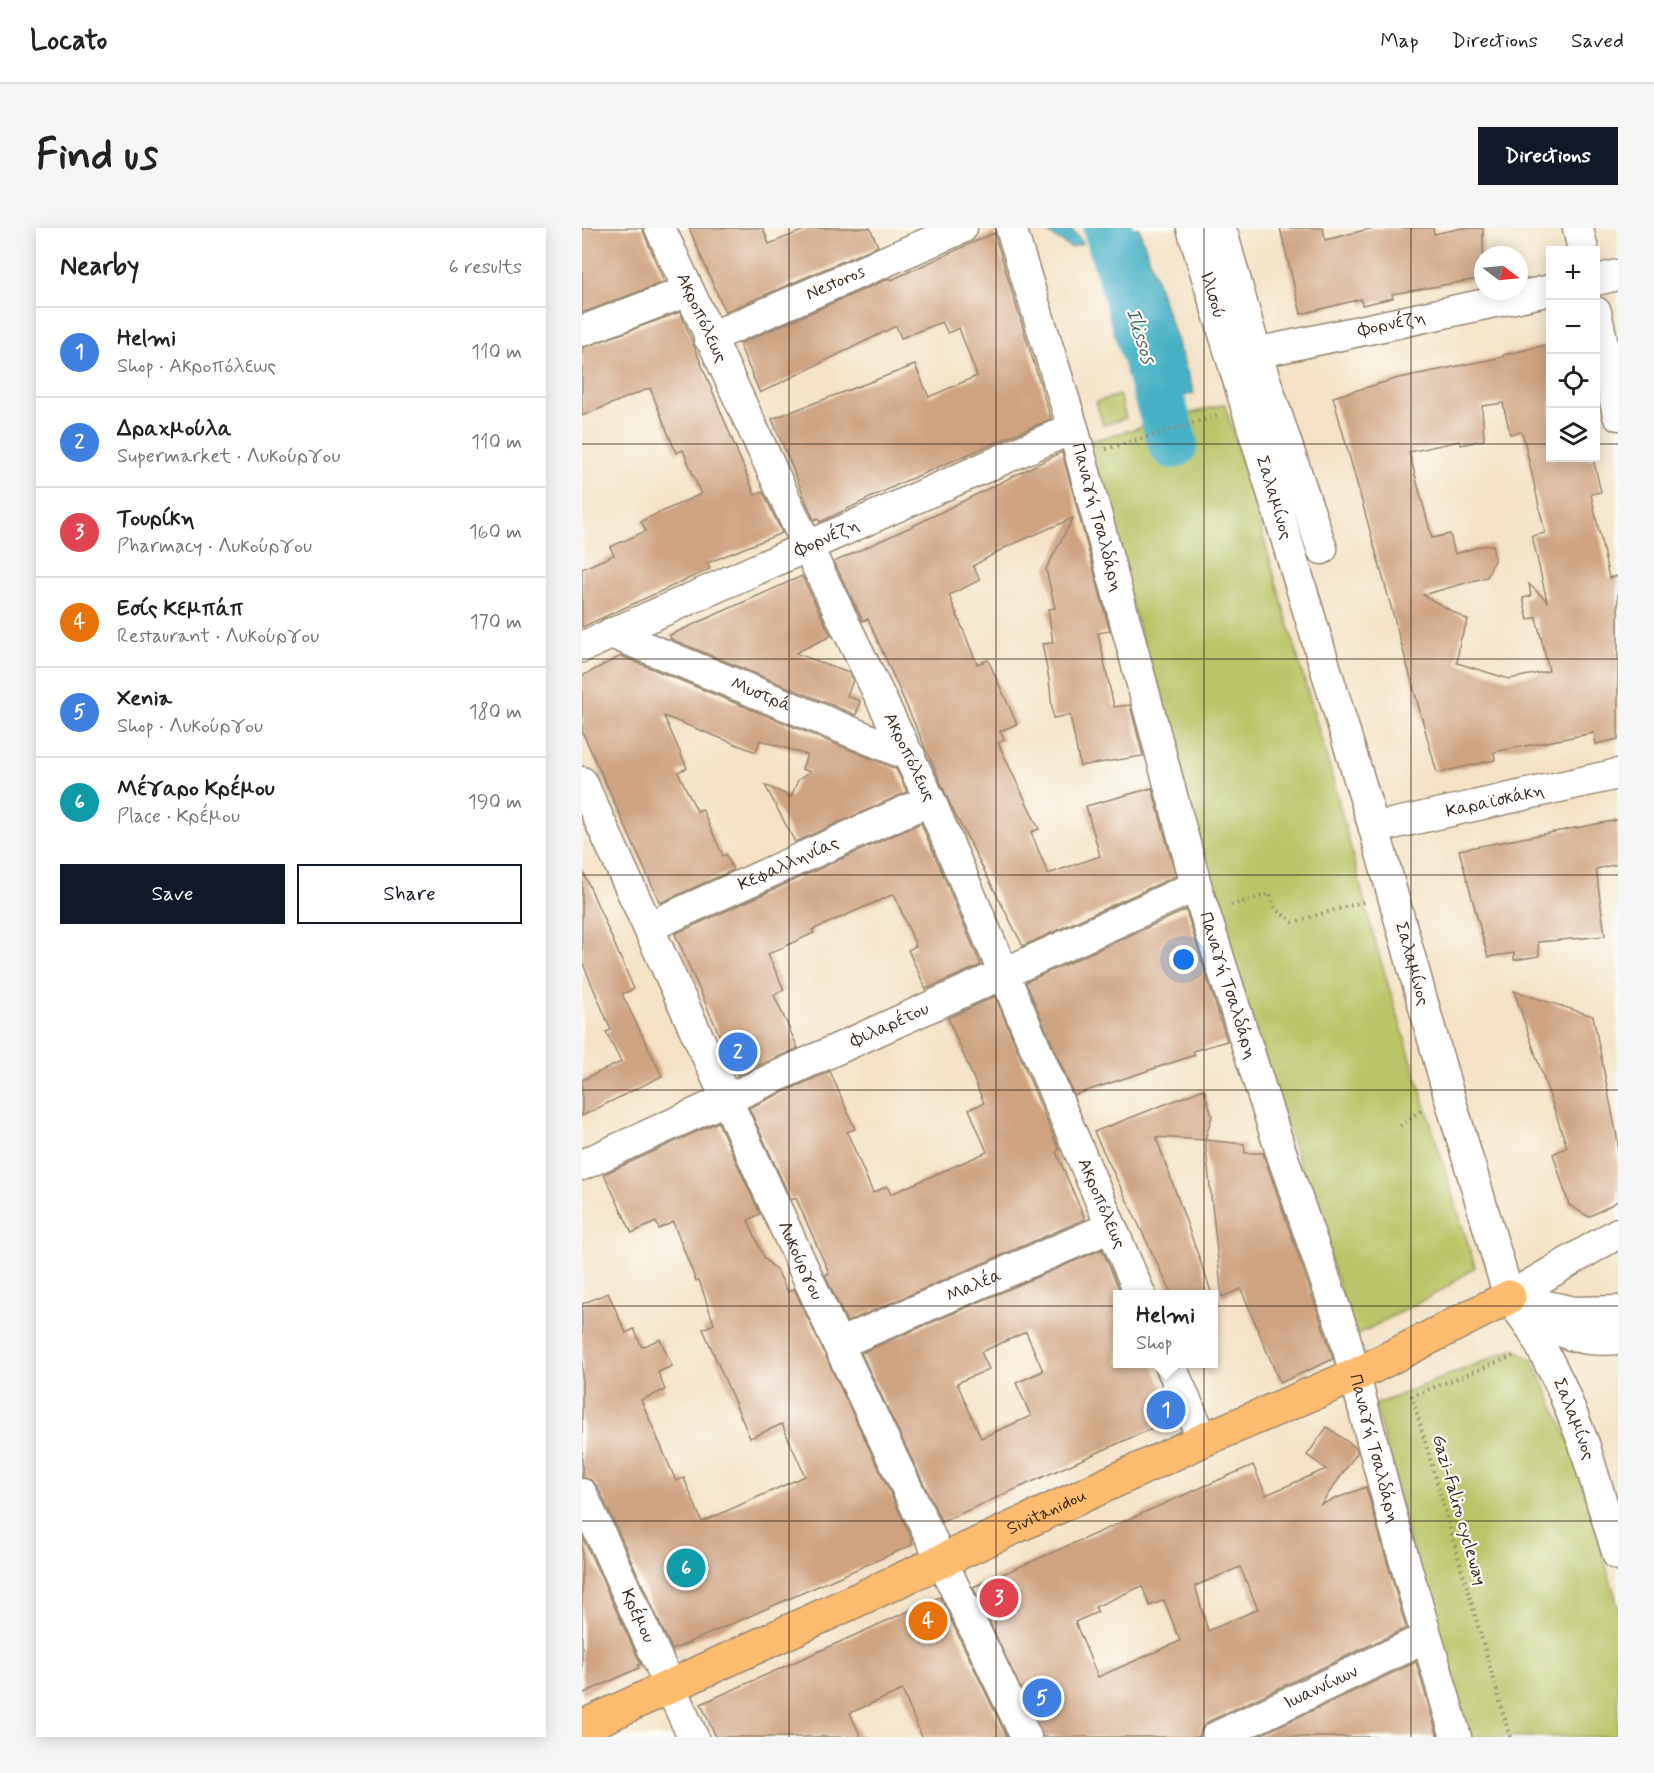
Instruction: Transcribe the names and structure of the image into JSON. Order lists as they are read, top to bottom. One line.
{"streets":{"main road":["Sivitanidou"],"street":["Nestoros","Ιλισού","Ακροπόλεως","Φορνέζη","Σαλαμίνος","Παναγή Τσαλδάρη","Μυστρά","Καραϊσκάκη","Κεφαλληνίας","Φιλαρέτου","Λυκούργου","Μαλέα","Κρέμου","Ιωαννίνων"],"path":["Gazi-Faliro cycleway"]},"crossings":[["Nestoros","Ακροπόλεως"],["Ιλισού","Φορνέζη"],["Ιλισού","Σαλαμίνος"],["Ακροπόλεως","Φορνέζη"],["Ακροπόλεως","Μυστρά"],["Ακροπόλεως","Κεφαλληνίας"],["Ακροπόλεως","Φιλαρέτου"],["Ακροπόλεως","Μαλέα"],["Φορνέζη","Σαλαμίνος"],["Φορνέζη","Παναγή Τσαλδάρη"],["Φορνέζη","Μυστρά"],["Σαλαμίνος","Καραϊσκάκη"],["Σαλαμίνος","Sivitanidou"],["Παναγή Τσαλδάρη","Φιλαρέτου"],["Παναγή Τσαλδάρη","Sivitanidou"],["Παναγή Τσαλδάρη","Ιωαννίνων"],["Κεφαλληνίας","Λυκούργου"],["Φιλαρέτου","Λυκούργου"],["Λυκούργου","Μαλέα"],["Λυκούργου","Sivitanidou"],["Sivitanidou","Κρέμου"]],"water":["Ilissos"],"north":"right","page":{"header":"Locato","nav":["Map","Directions","Saved"],"buttons":["Directions",["Save","Share"]],"title":"Find us","heading":["Nearby","6 results"],"map_buttons":["+","−"],"list":[{"mark":"1","name":"Helmi","note":"Shop · Ακροπόλεως","value":"110 m"},{"mark":"2","name":"Δραχμούλα","note":"Supermarket · Λυκούργου","value":"110 m"},{"mark":"3","name":"Τουρίκη","note":"Pharmacy · Λυκούργου","value":"160 m"},{"mark":"4","name":"Εσίς Κεμπάπ","note":"Restaurant · Λυκούργου","value":"170 m"},{"mark":"5","name":"Xenia","note":"Shop · Λυκούργου","value":"180 m"},{"mark":"6","name":"Μέγαρο Κρέμου","note":"Place · Κρέμου","value":"190 m"}],"pins":["2","1","6","3","4","5"],"popup":["Helmi","Shop"]}}
